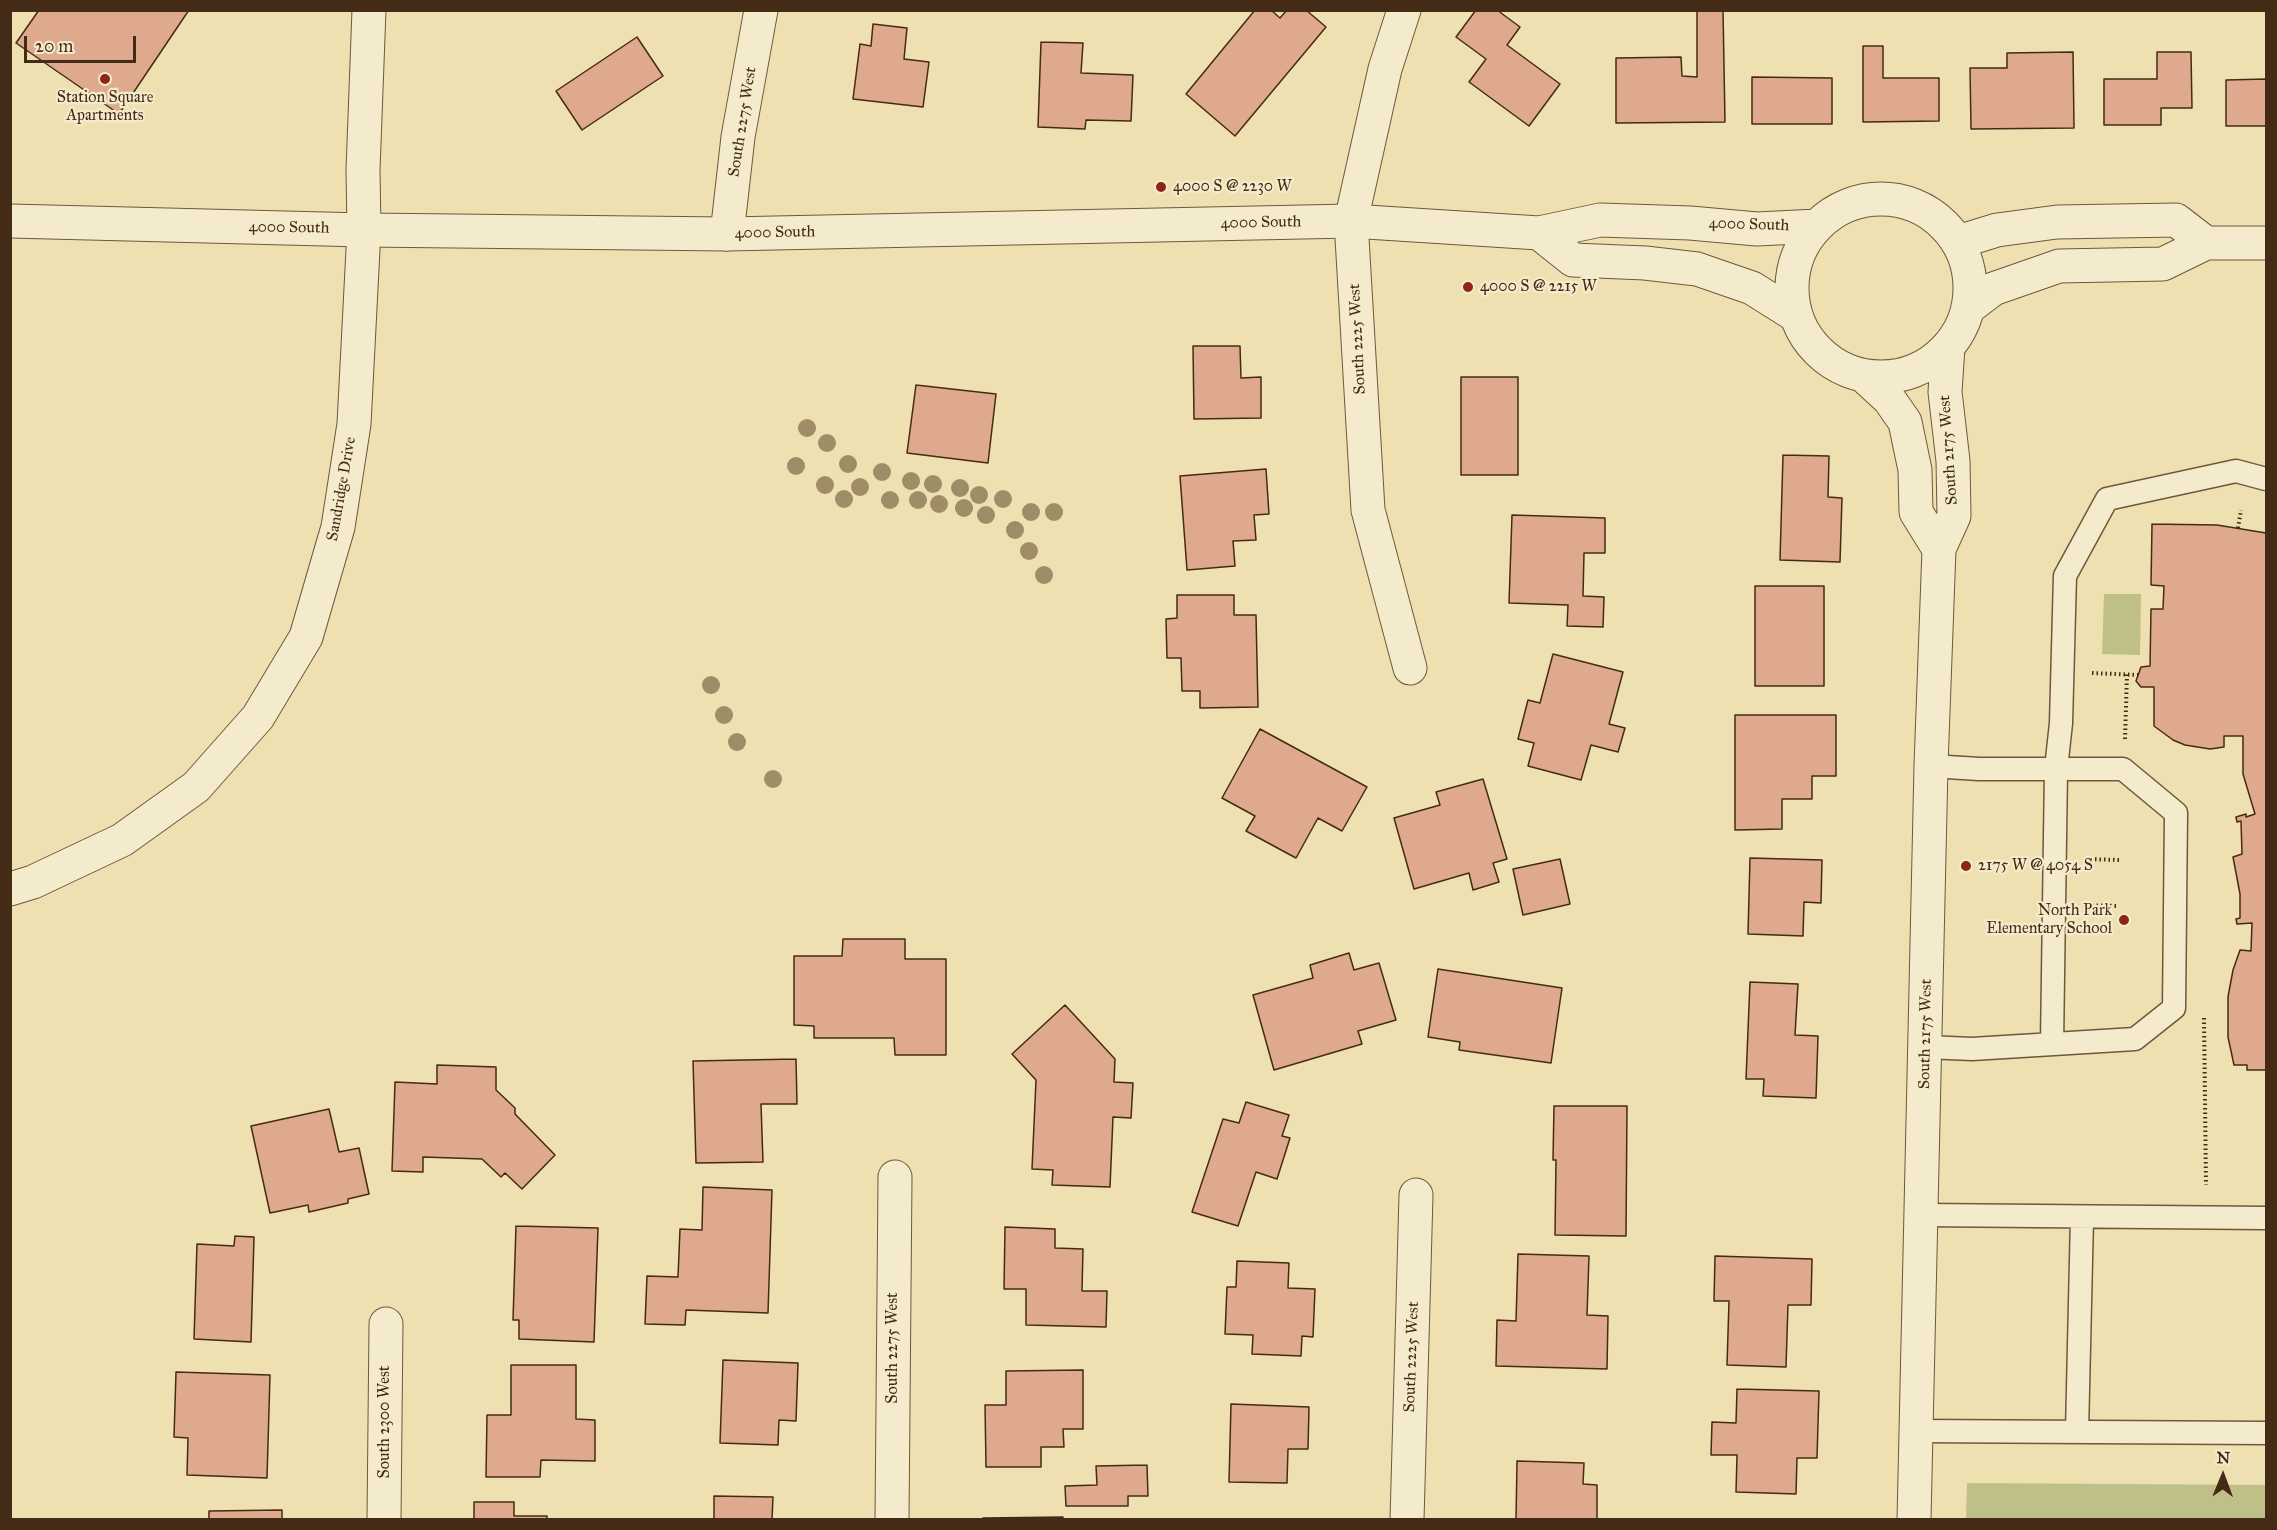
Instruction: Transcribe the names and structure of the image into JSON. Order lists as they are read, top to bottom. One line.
{"streets":{"street":["South 2275 West","4000 South","South 2225 West","South 2175 West","Sandridge Drive","South 2300 West"]},"crossings":[["South 2275 West","4000 South"],["4000 South","South 2225 West"],["4000 South","South 2175 West"],["4000 South","Sandridge Drive"]],"places":["Station Square Apartments","4000 S @ 2230 W","4000 S @ 2215 W","2175 W @ 4054 S","North Park Elementary School"],"scale_bar":"20 m","north":"top"}
